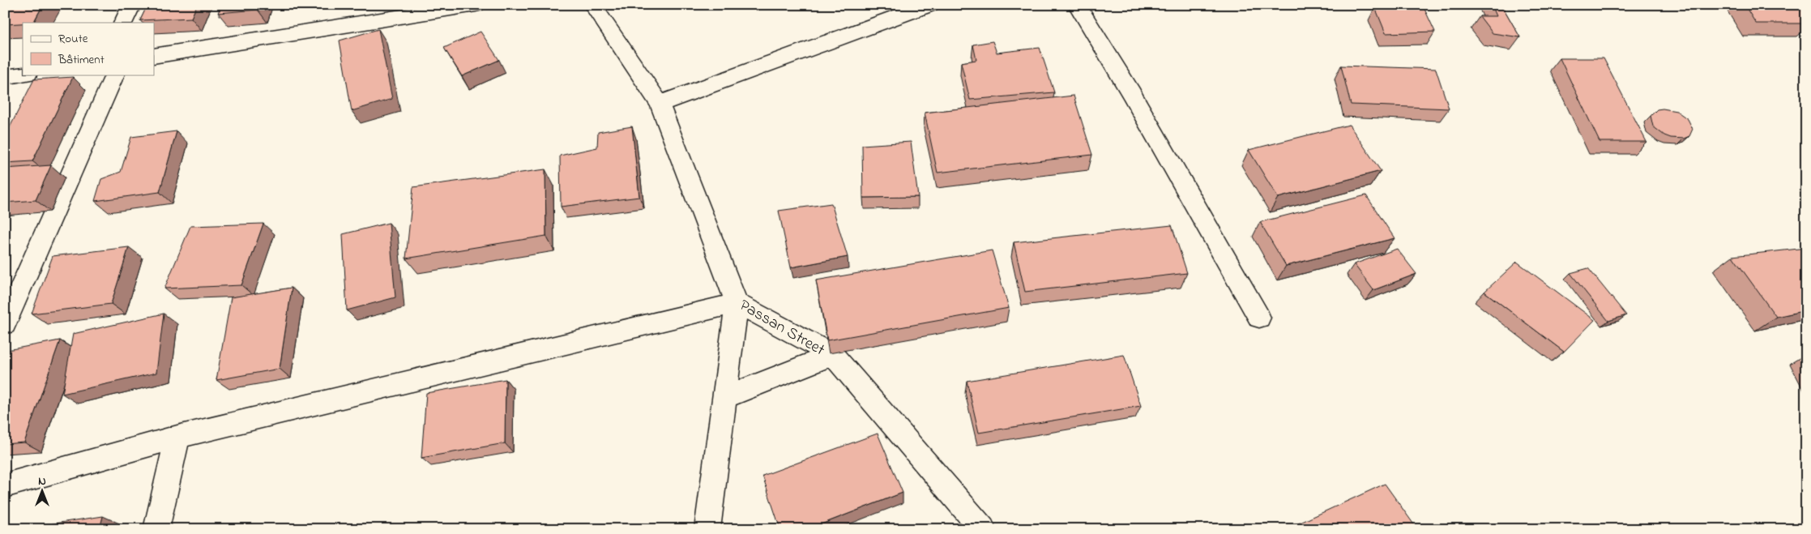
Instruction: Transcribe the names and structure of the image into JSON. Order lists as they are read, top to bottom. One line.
{"streets":{"street":["Passan Street"]},"legend":["Route","Bâtiment"],"north":"top"}
